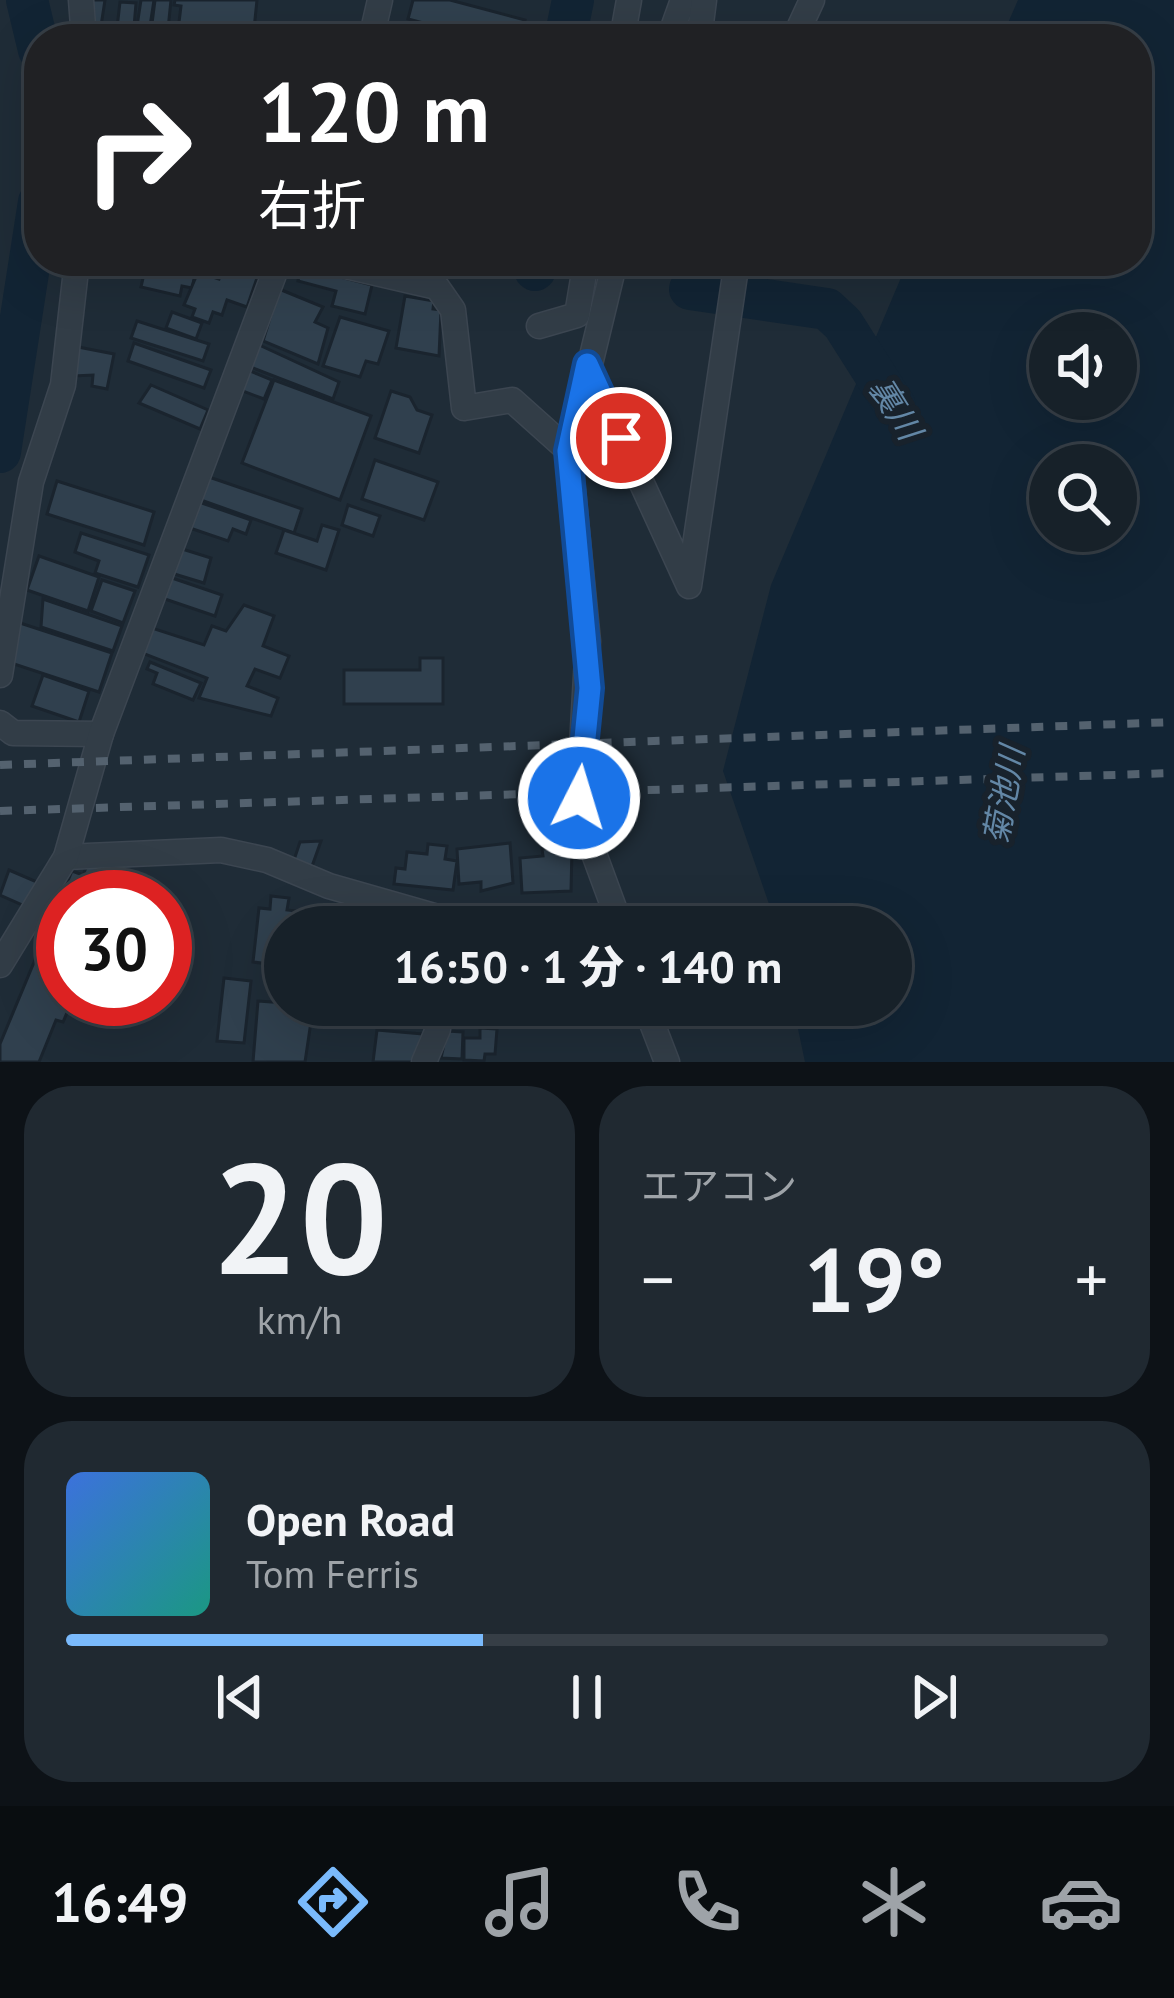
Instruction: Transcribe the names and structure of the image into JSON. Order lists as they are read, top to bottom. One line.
{"water":["裏川","菊池川"],"page":{"turn":["120 m","右折"],"limit":"30","trip":"16:50 · 1 分 · 140 m","tile":[["20","km/h"],"エアコン"],"heat":["−","19°","+"],"song":["Open Road","Tom Ferris"],"tabs":"16:49"}}
